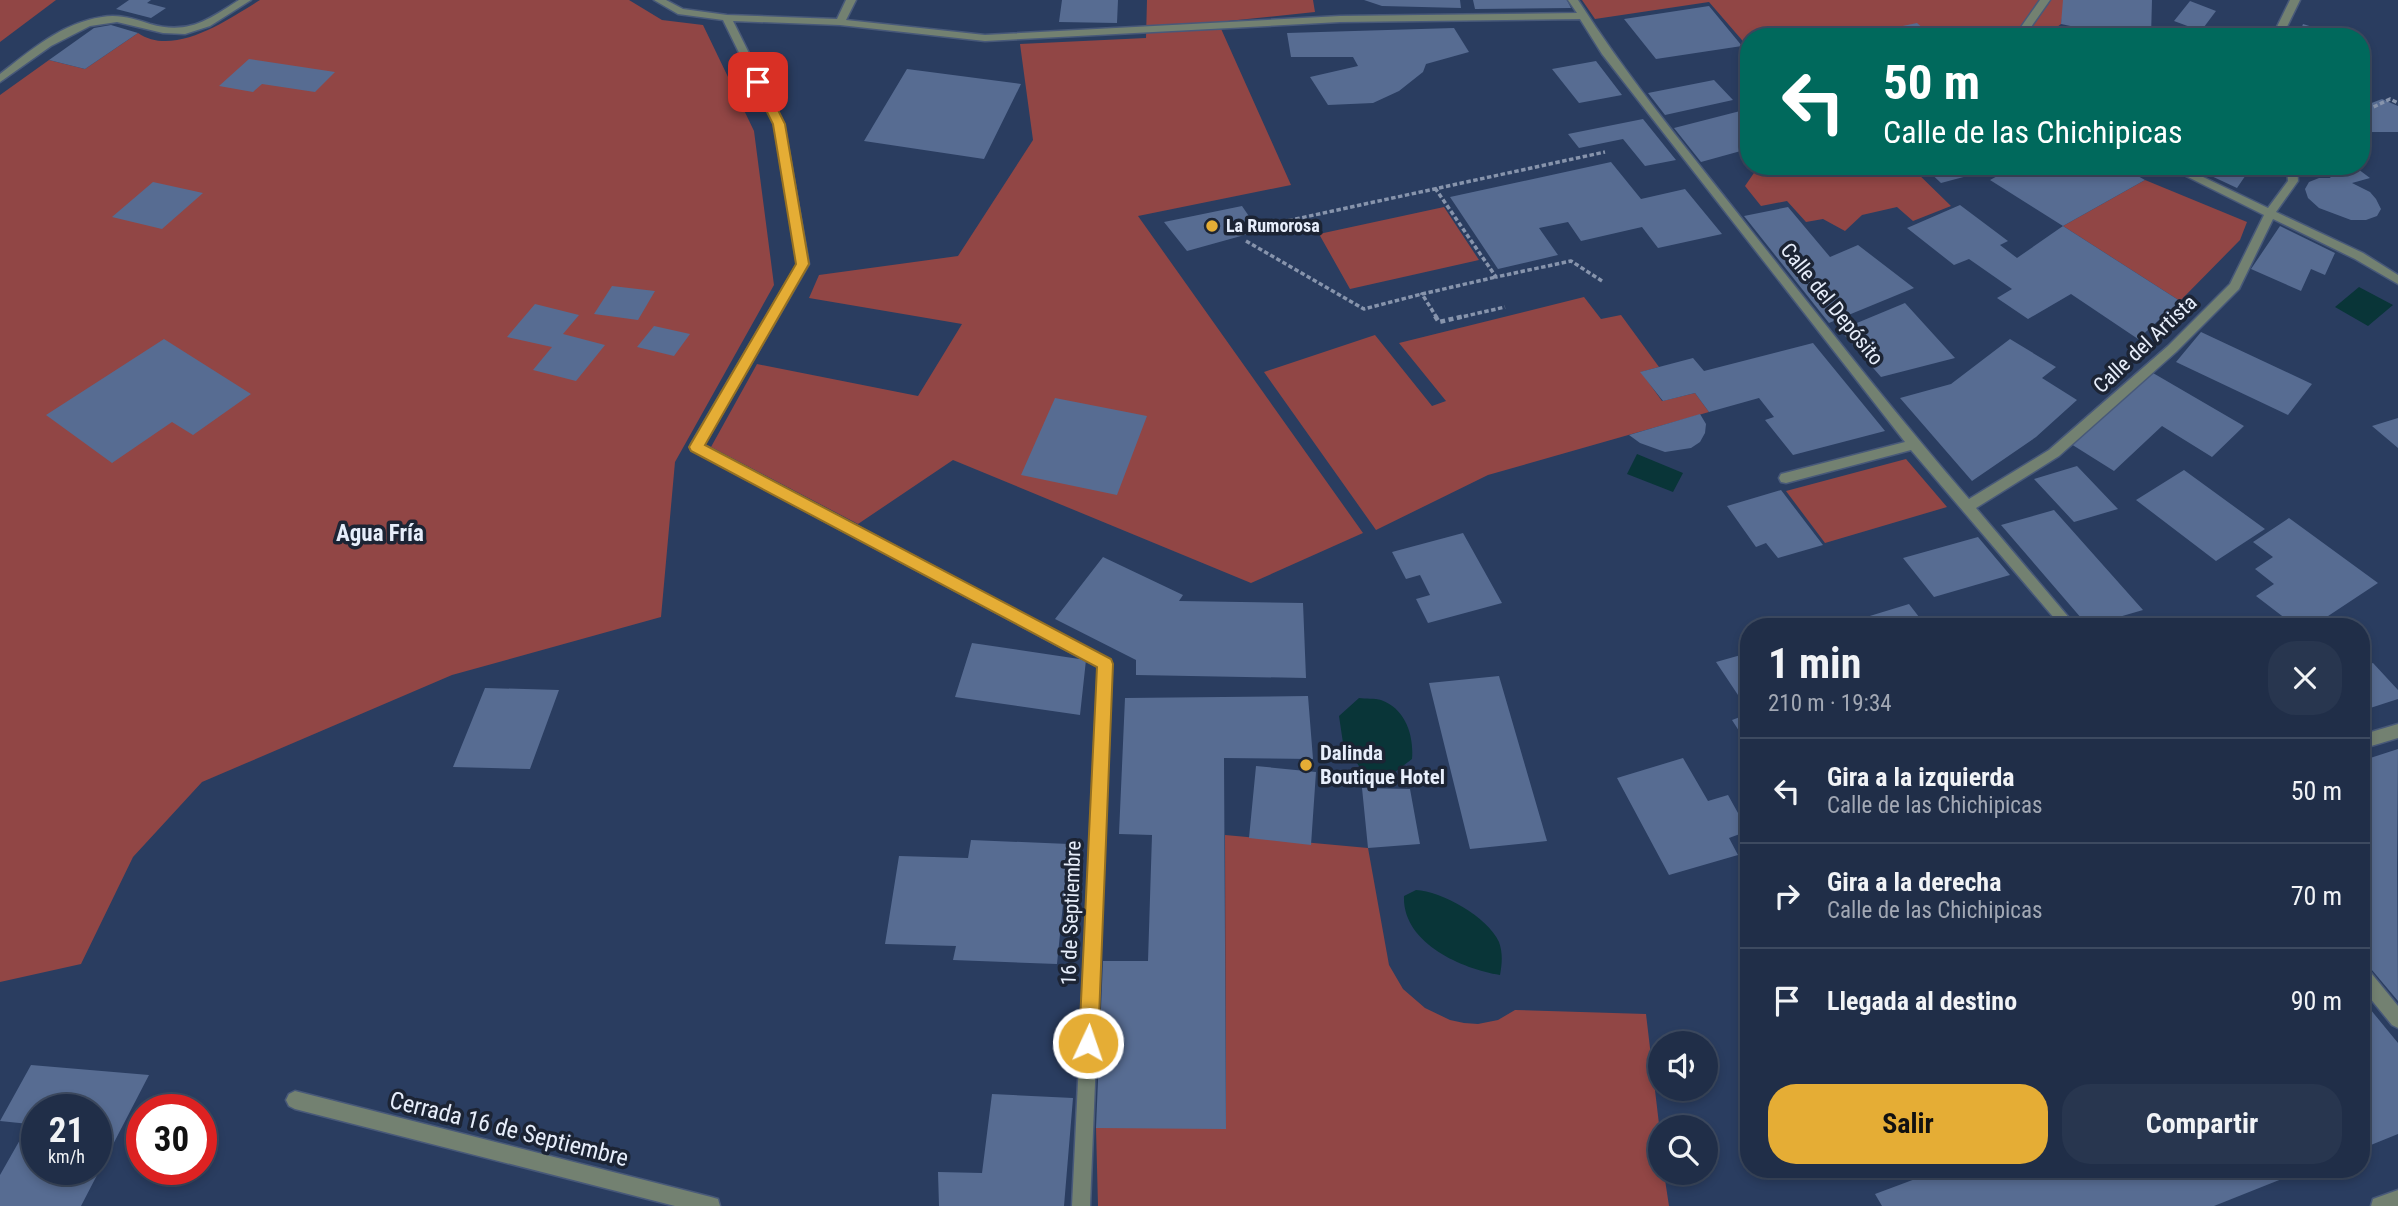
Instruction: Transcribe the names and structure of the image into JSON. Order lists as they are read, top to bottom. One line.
{"streets":{"street":["Calle del Depósito","Calle del Artista","16 de Septiembre","Cerrada 16 de Septiembre"]},"crossings":[["Calle del Depósito","Calle del Artista"]],"districts":["Agua Fría"],"places":["La Rumorosa","Dalinda Boutique Hotel"],"page":{"turn":["50 m","Calle de las Chichipicas"],"heading":["1 min","210 m · 19:34"],"list":[{"name":"Gira a la izquierda","note":"Calle de las Chichipicas","value":"50 m"},{"name":"Gira a la derecha","note":"Calle de las Chichipicas","value":"70 m"},{"name":"Llegada al destino","value":"90 m"}],"buttons":["Salir","Compartir"],"speed":"21 km/h","limit":"30"}}
